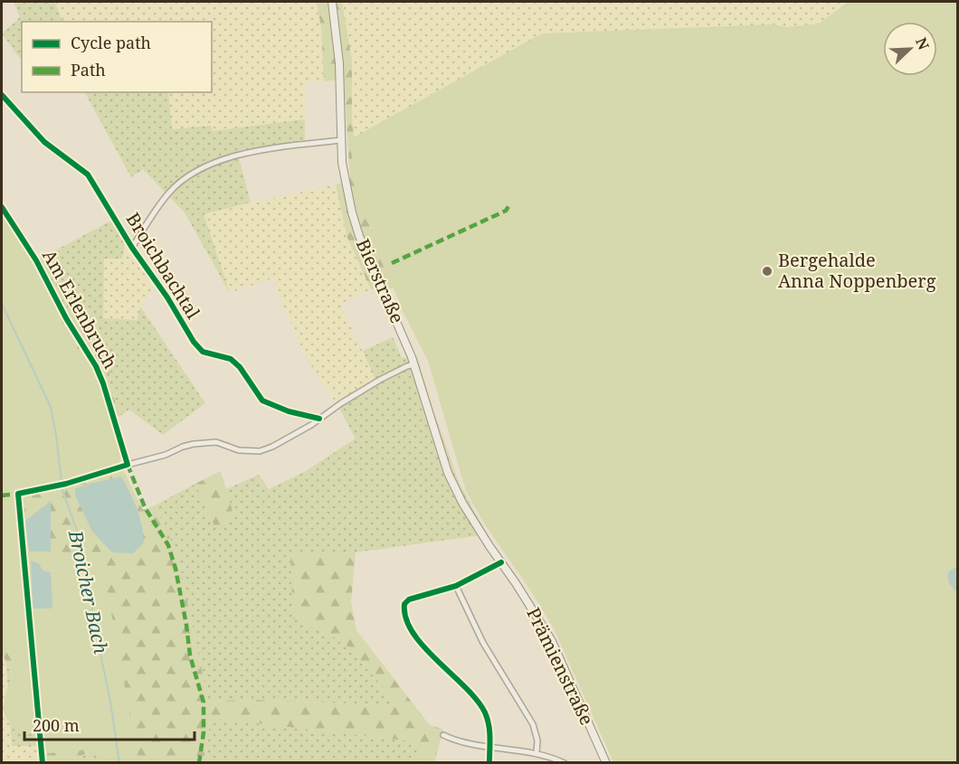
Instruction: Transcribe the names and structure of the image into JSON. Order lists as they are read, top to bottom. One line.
{"streets":{"main road":["Bierstraße","Prämienstraße"],"street":["Broichbachtal","Am Erlenbruch"]},"crossings":[["Bierstraße","Prämienstraße"]],"water":["Broicher Bach"],"places":["Bergehalde Anna Noppenberg"],"legend":["Cycle path","Path"],"scale_bar":"200 m","north":"top right"}
